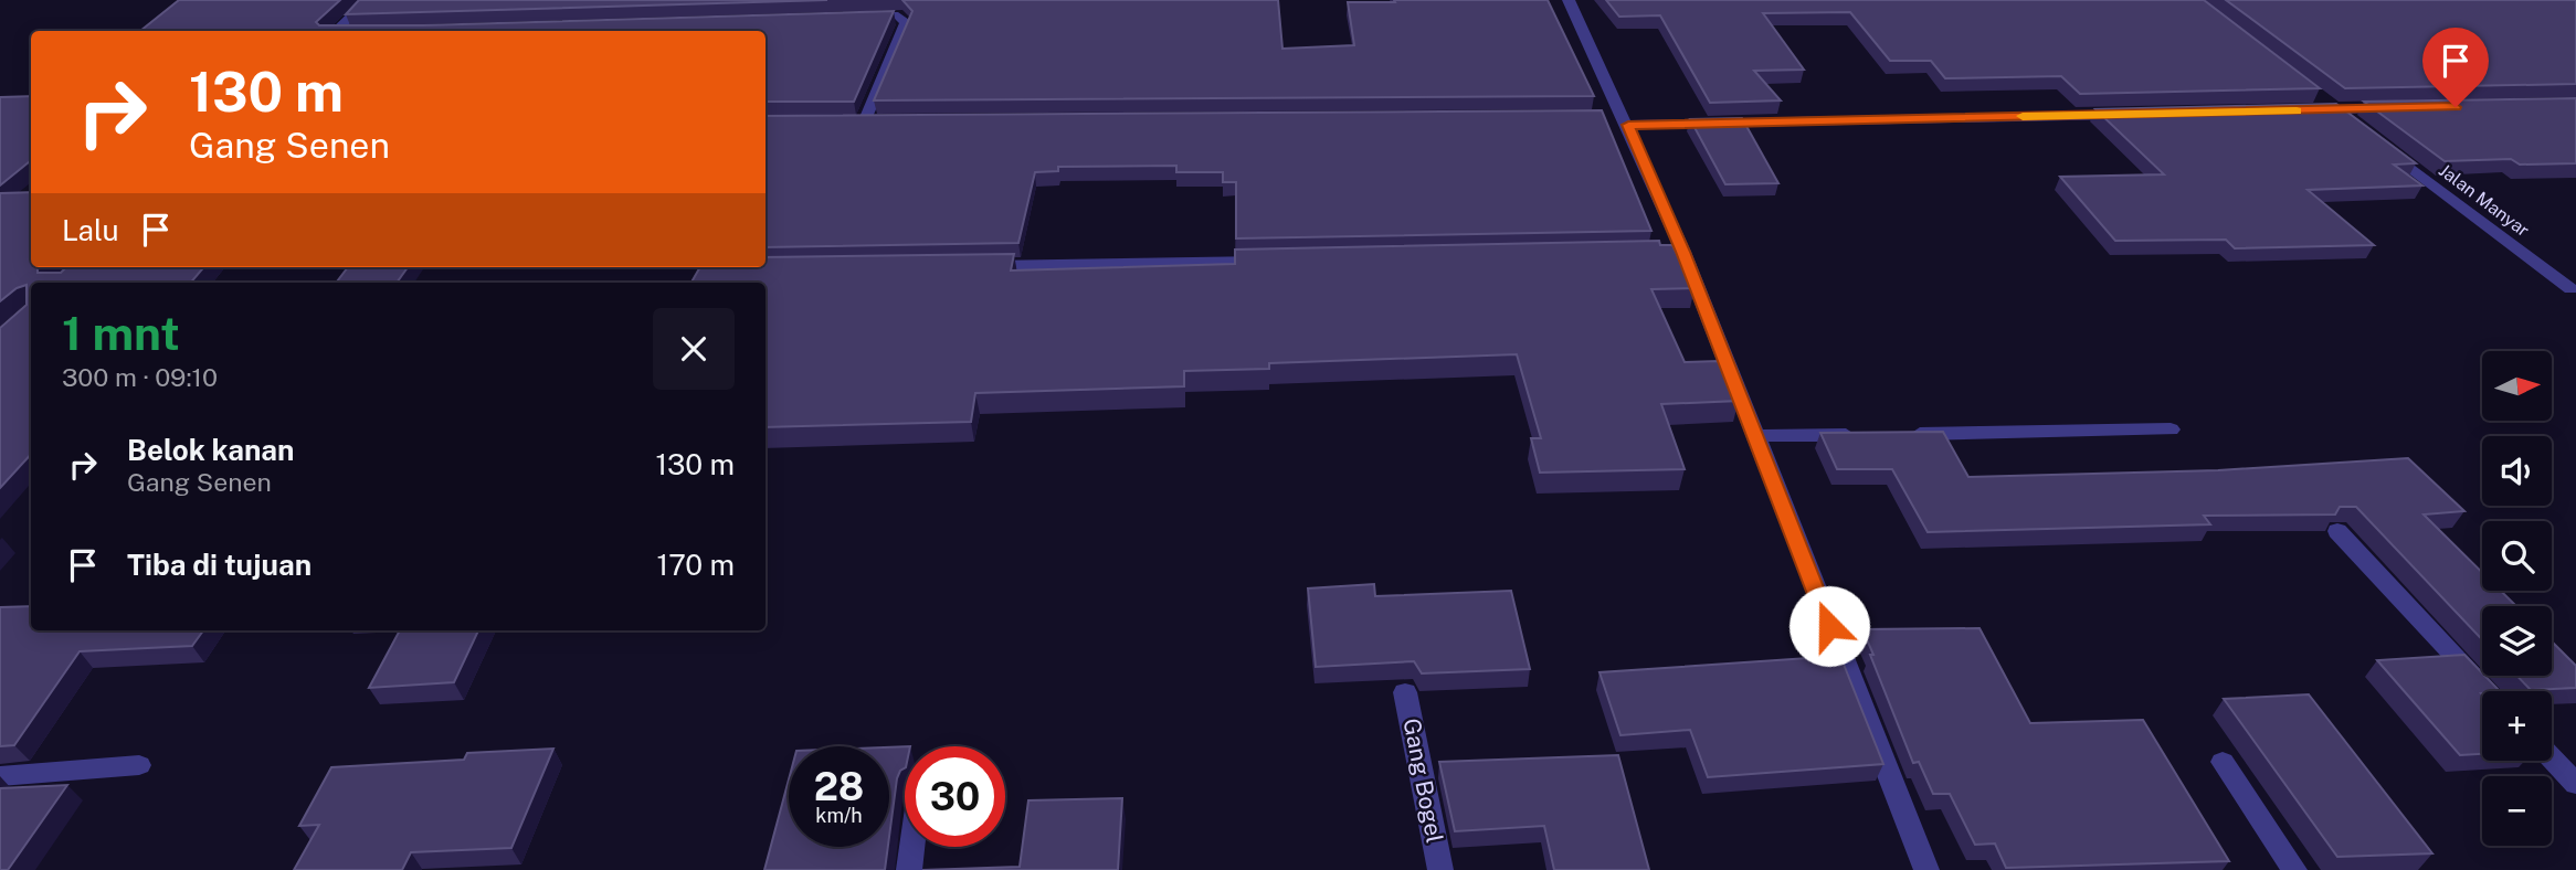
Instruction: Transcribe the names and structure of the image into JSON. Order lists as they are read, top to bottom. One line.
{"streets":{"street":["Jalan Manyar","Gang Bogel"]},"north":"right","page":{"turn":["130 m","Gang Senen"],"then":"Lalu","heading":["1 mnt","300 m · 09:10"],"map_buttons":["+","−"],"list":[{"name":"Belok kanan","note":"Gang Senen","value":"130 m"},{"name":"Tiba di tujuan","value":"170 m"}],"speed":"28 km/h","limit":"30"}}
